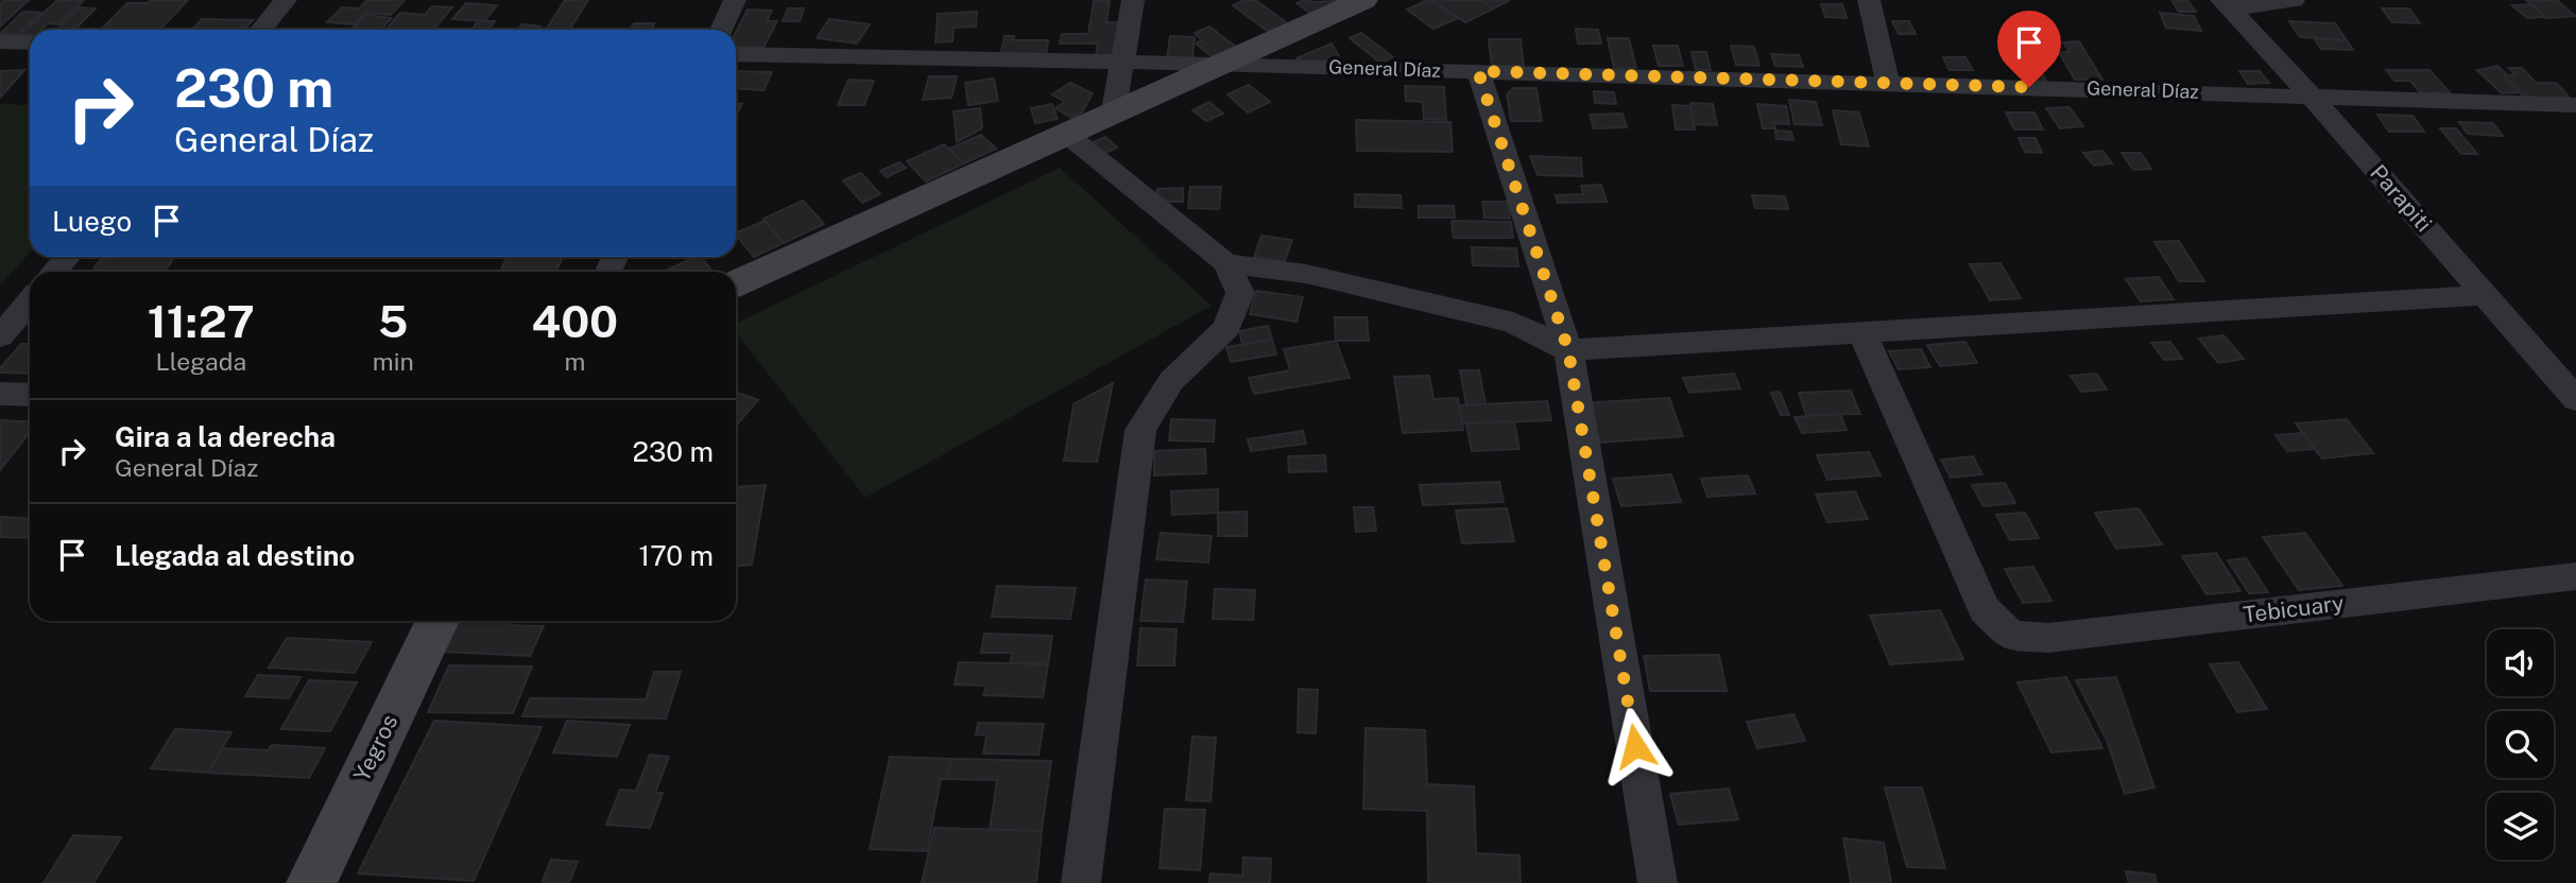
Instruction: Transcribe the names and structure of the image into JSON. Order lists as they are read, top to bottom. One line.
{"streets":{"street":["General Díaz","Parapiti","Tebicuary","Yegros"]},"crossings":[["General Díaz","Parapiti"]],"page":{"turn":["230 m","General Díaz"],"then":"Luego","eta":["11:27","Llegada","5","min","400","m"],"list":[{"name":"Gira a la derecha","note":"General Díaz","value":"230 m"},{"name":"Llegada al destino","value":"170 m"}]}}
